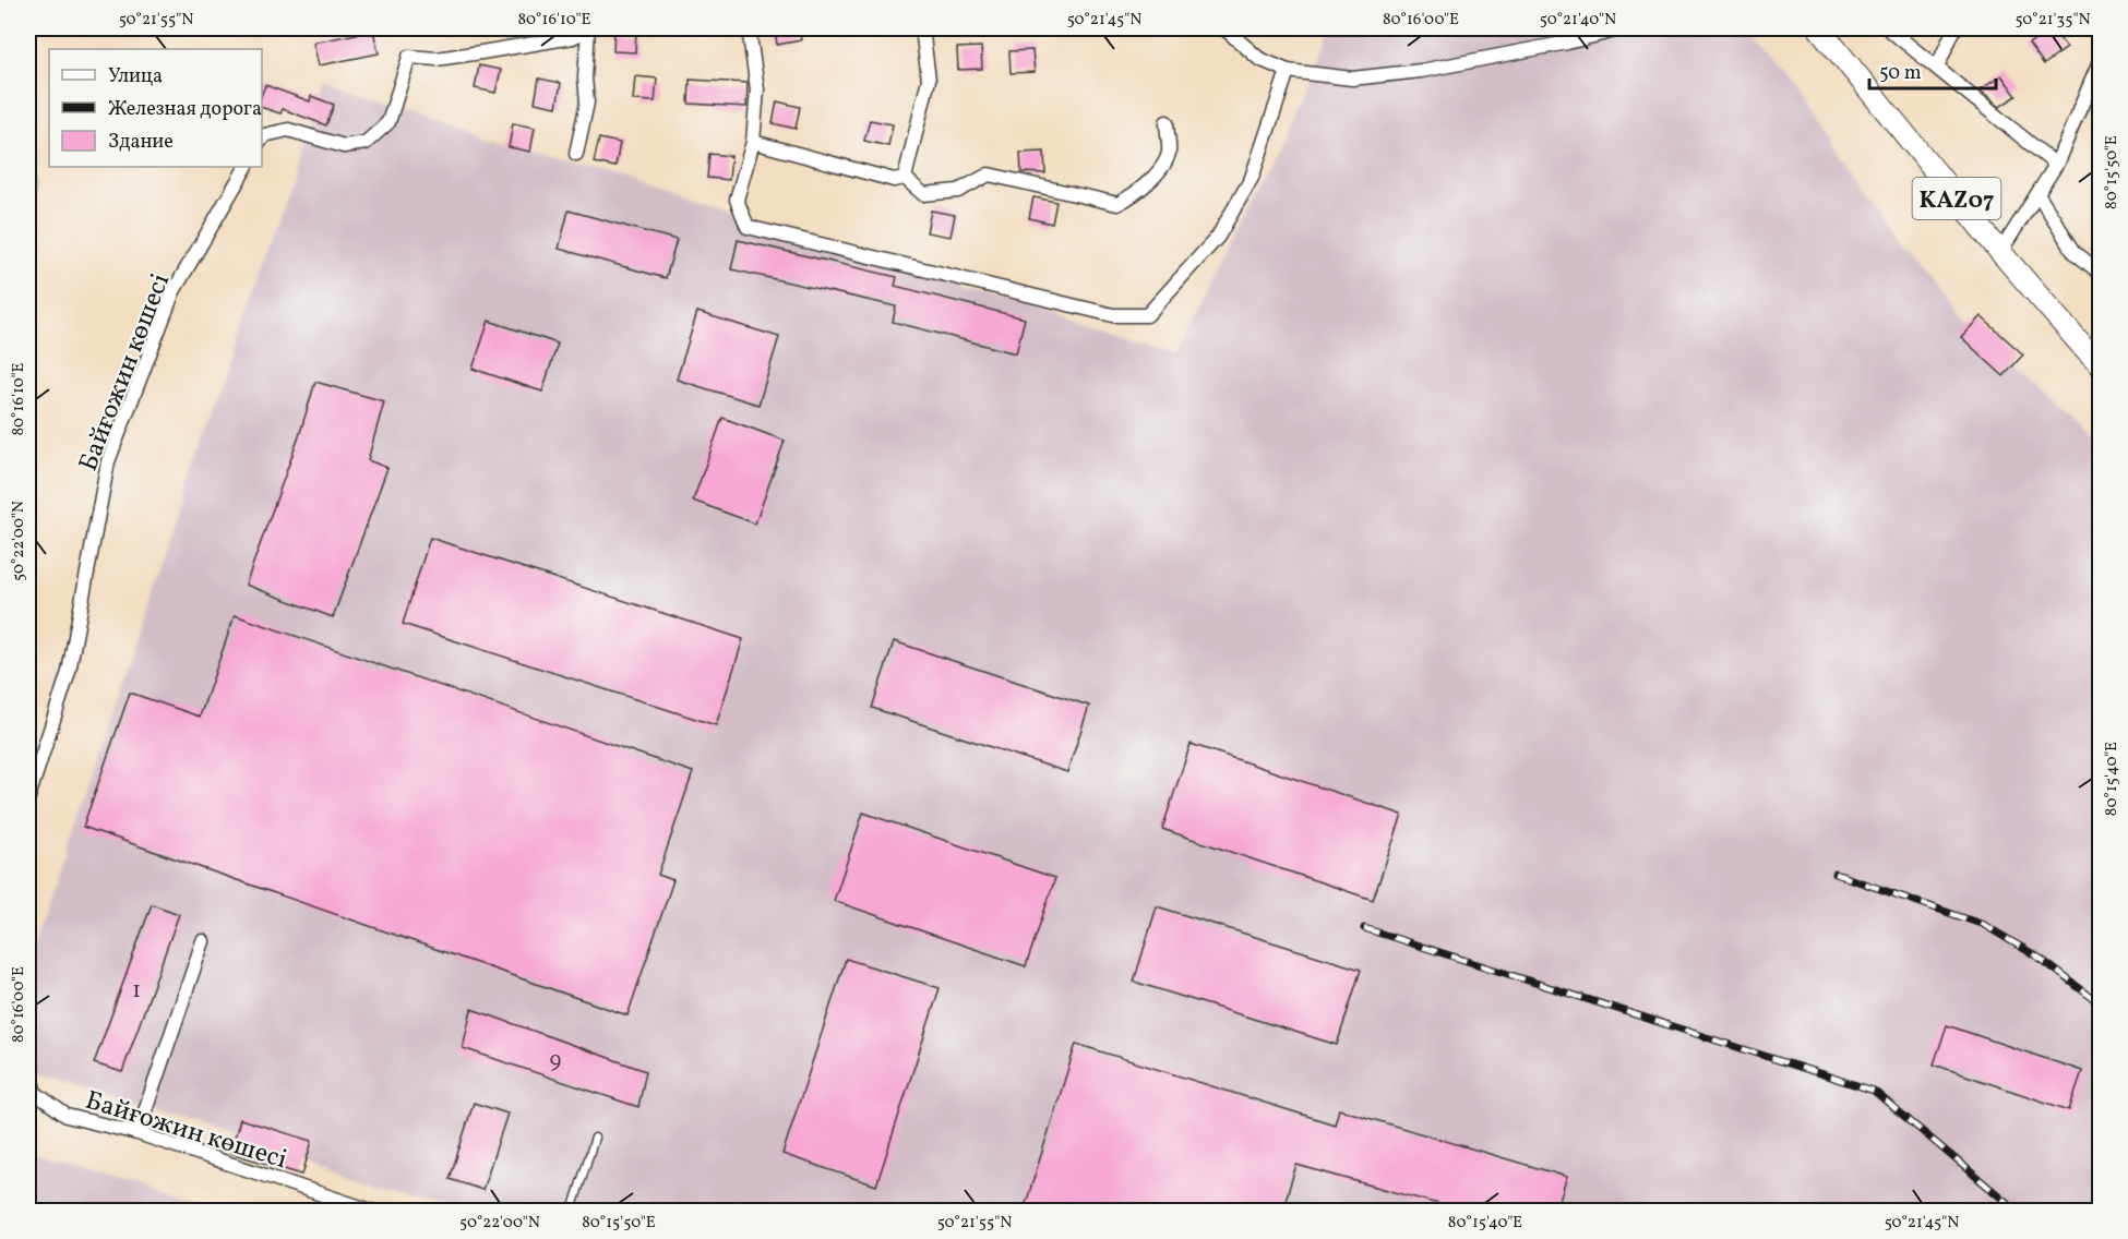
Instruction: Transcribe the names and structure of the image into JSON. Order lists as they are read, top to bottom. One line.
{"streets":{"highway":["KAZ07"],"street":["Байғожин көшесі"]},"house_numbers":["1","9"],"legend":["Улица","Железная дорога","Здание"],"scale_bar":"50 m","coordinates":["50°21'55\"N","80°16'10\"E","50°21'45\"N","80°16'00\"E","50°21'40\"N","50°21'35\"N","80°15'50\"E","50°22'00\"N","80°15'40\"E"]}
